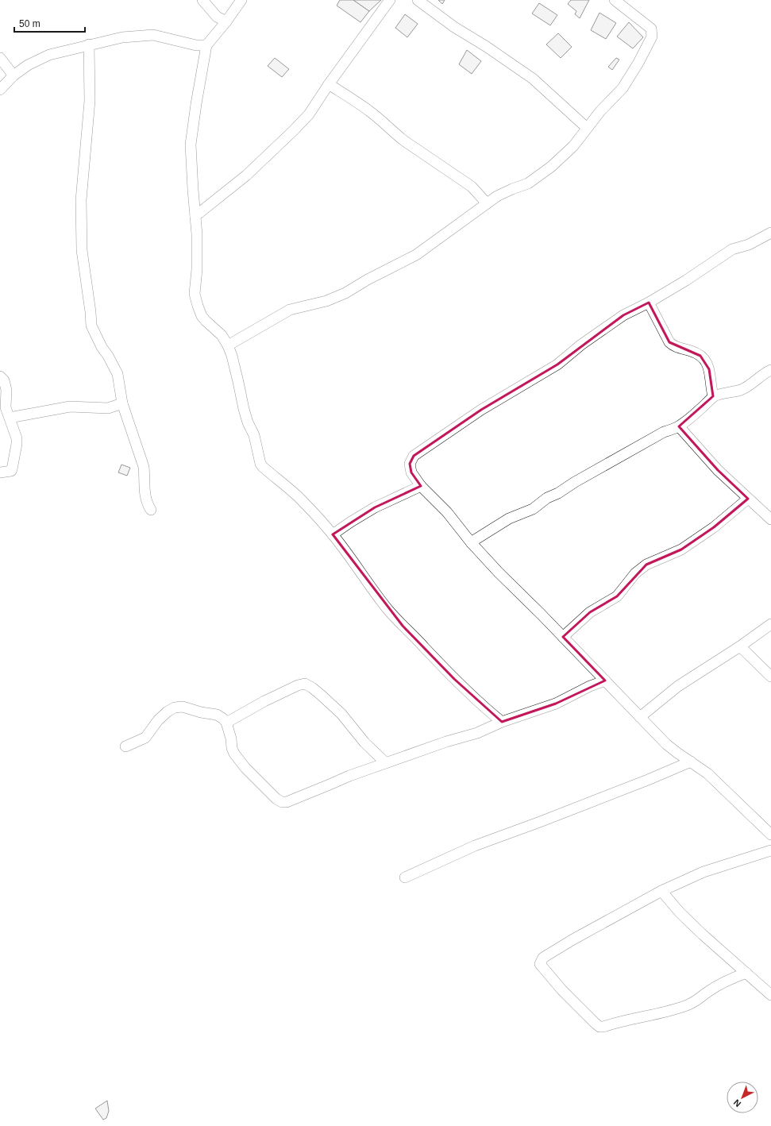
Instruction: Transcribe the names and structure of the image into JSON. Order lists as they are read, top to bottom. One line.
{"scale_bar":"50 m","north":"bottom left"}
